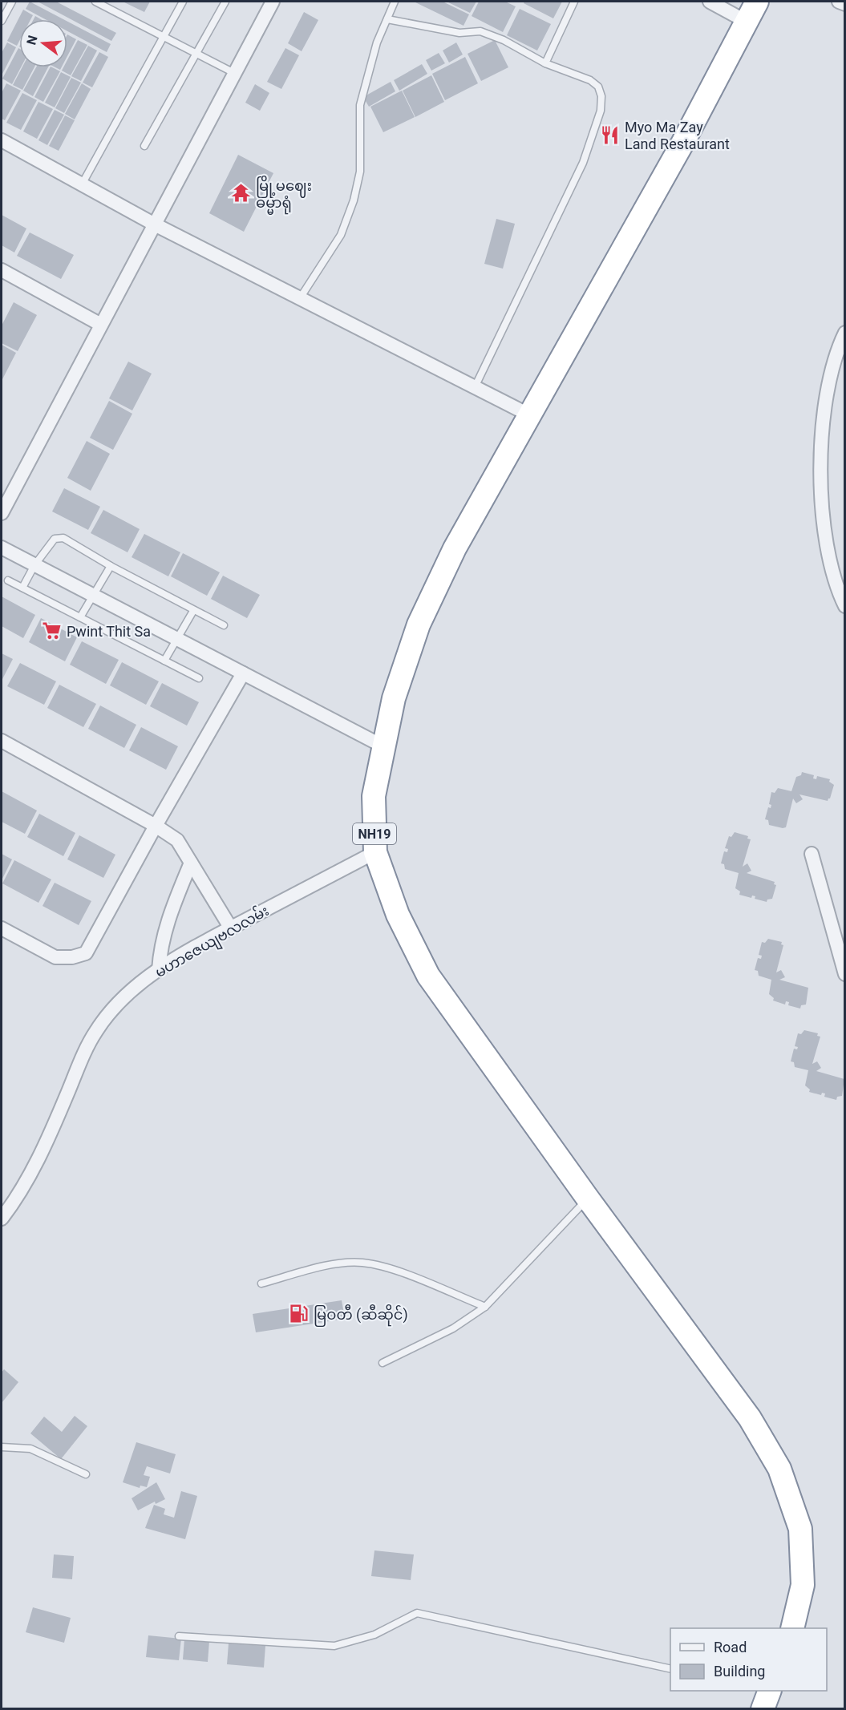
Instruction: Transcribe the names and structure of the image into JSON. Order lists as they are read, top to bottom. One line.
{"streets":{"highway":["NH19"],"street":["မဟာဇေယျဗလလမ်း"]},"crossings":[["NH19","မဟာဇေယျဗလလမ်း"]],"places":{"restaurant":["Myo Ma Zay Land Restaurant"],"temple":["မြို့မဈေး ဓမ္မာရုံ"],"supermarket":["Pwint Thit Sa"],"fuel station":["မြဝတီ (ဆီဆိုင်)"]},"legend":["Road","Building"],"north":"left"}
